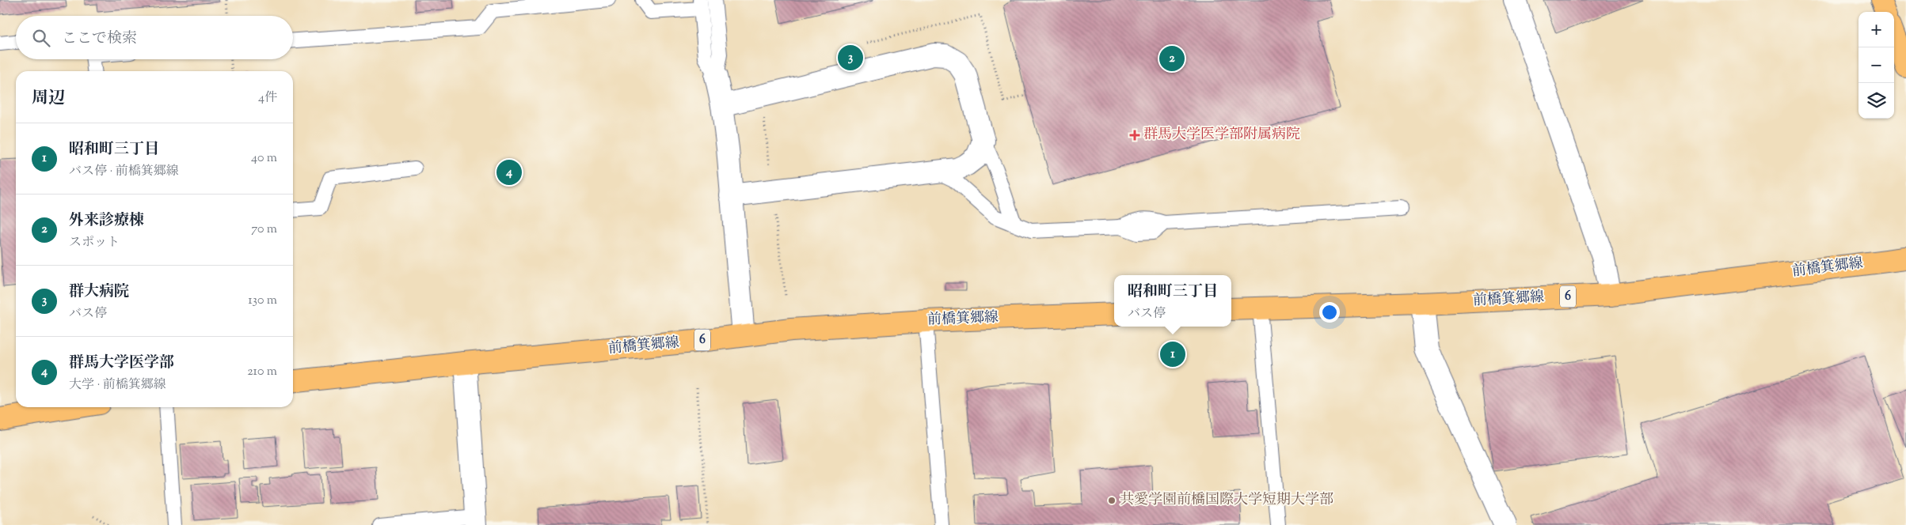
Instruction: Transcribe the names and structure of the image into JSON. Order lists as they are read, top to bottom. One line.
{"streets":{"main road":["前橋箕郷線","6"]},"places":{"health":["群馬大学医学部附属病院"],"other":["共愛学園前橋国際大学短期大学部"]},"page":{"map_buttons":["+","−"],"search":"ここで検索","pins":["3","2","4","1"],"heading":["周辺","4件"],"list":[{"mark":"1","name":"昭和町三丁目","note":"バス停 · 前橋箕郷線","value":"40 m"},{"mark":"2","name":"外来診療棟","note":"スポット","value":"70 m"},{"mark":"3","name":"群大病院","note":"バス停","value":"130 m"},{"mark":"4","name":"群馬大学医学部","note":"大学 · 前橋箕郷線","value":"210 m"}],"popup":["昭和町三丁目","バス停"]}}
